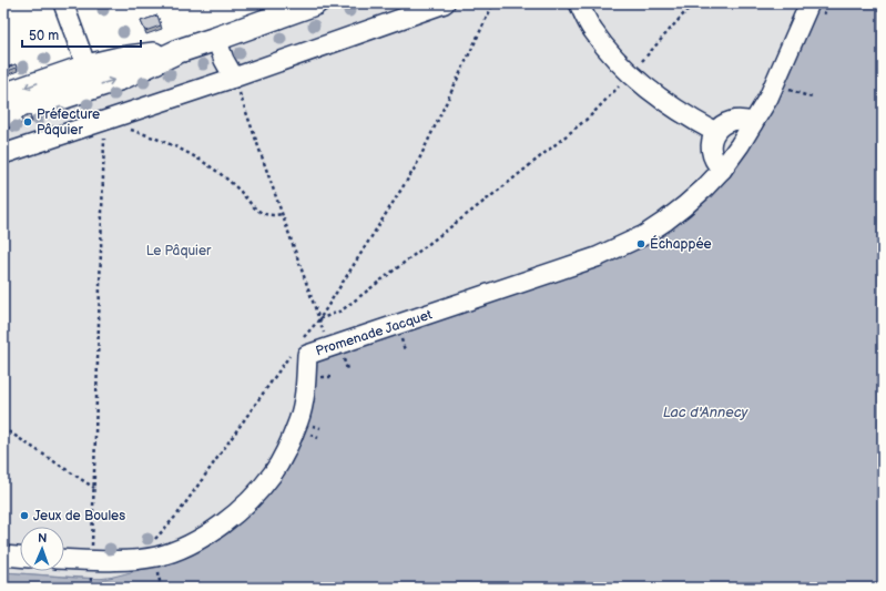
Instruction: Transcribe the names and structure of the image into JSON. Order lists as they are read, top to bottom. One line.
{"streets":{"street":["Promenade Jacquet"]},"water":["Lac d'Annecy"],"parks":["Le Pâquier"],"places":["Préfecture Pâquier","Échappée","Jeux de Boules"],"scale_bar":"50 m","north":"top"}
